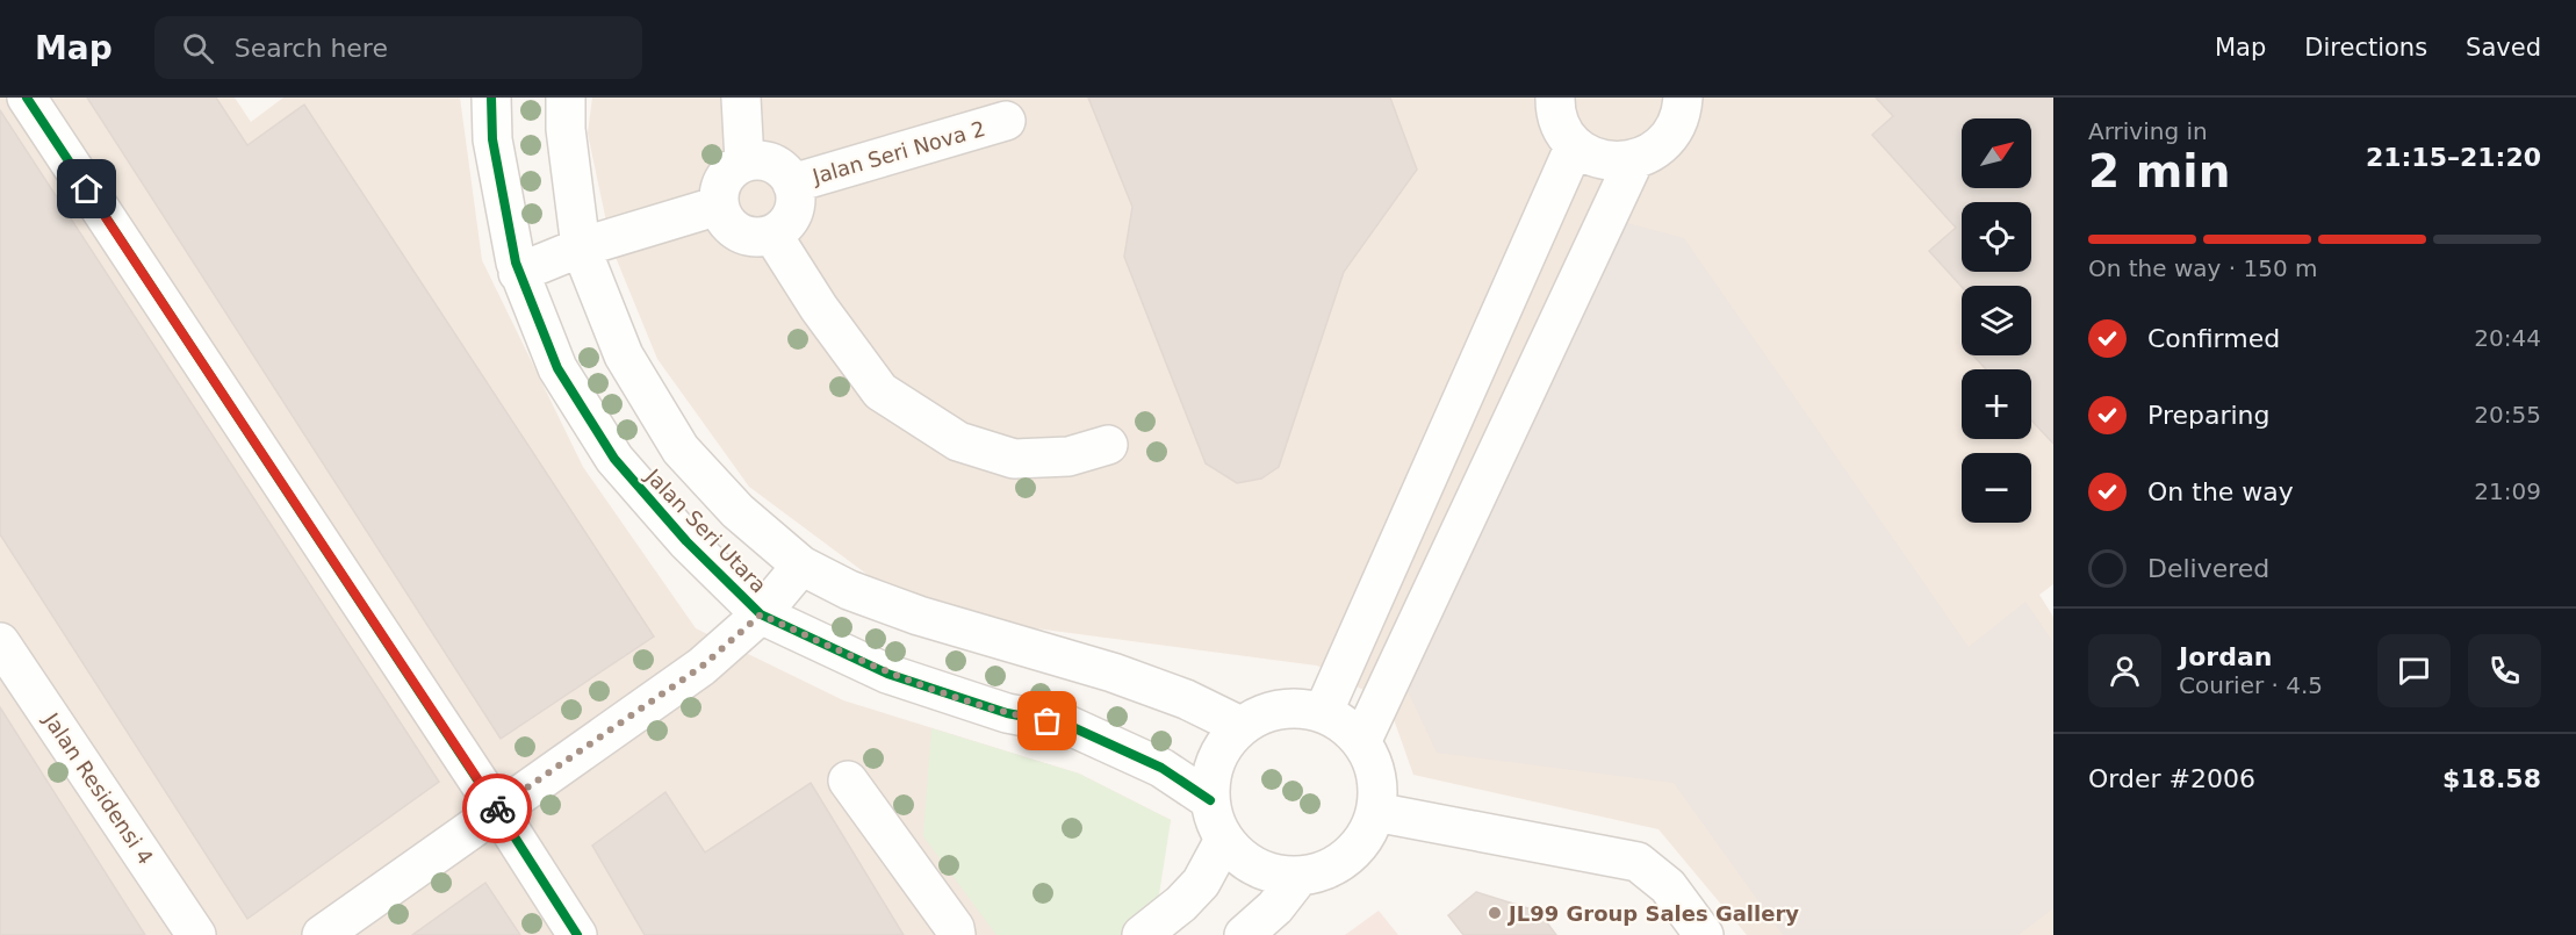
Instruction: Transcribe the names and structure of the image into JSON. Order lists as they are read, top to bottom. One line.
{"streets":{"street":["Jalan Seri Nova 2","Jalan Seri Utara","Jalan Residensi 4"]},"places":["JL99 Group Sales Gallery"],"north":"top right","page":{"header":"Map","search":"Search here","nav":["Map","Directions","Saved"],"heading":["2 min","Arriving in","21:15–21:20"],"panel":["Jordan","Courier · 4.5","Order #2006","$18.58"],"map_buttons":["+","−"],"bar":"On the way · 150 m","list":[["Confirmed","20:44"],["Preparing","20:55"],["On the way","21:09"],"Delivered"]}}
